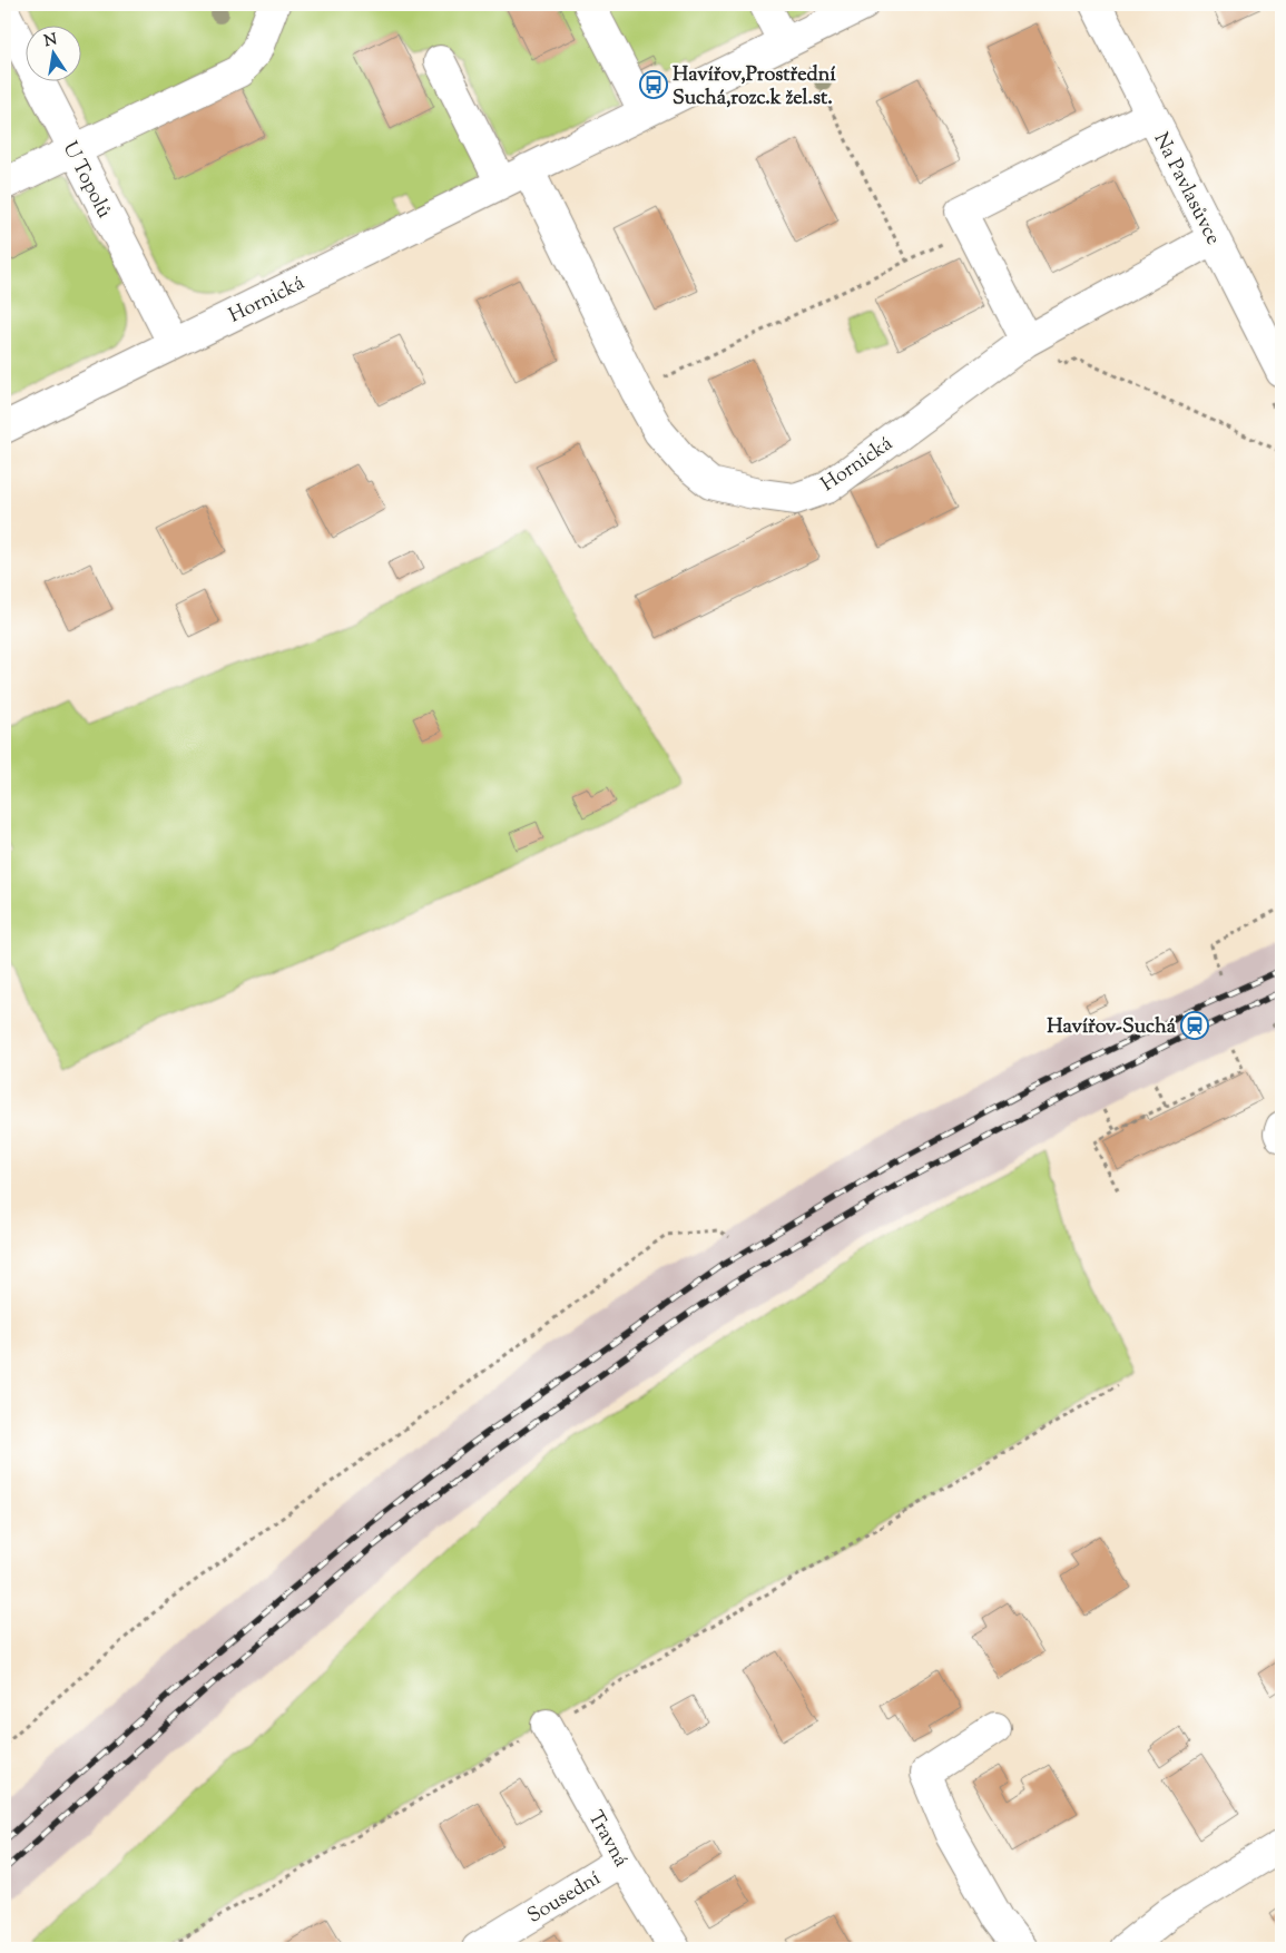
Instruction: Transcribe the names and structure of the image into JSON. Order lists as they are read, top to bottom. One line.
{"streets":{"street":["U Topolů","Na Pavlasůvce","Hornická","Travná","Sousední"]},"crossings":[["U Topolů","Hornická"],["Na Pavlasůvce","Hornická"],["Travná","Sousední"]],"places":{"bus stop":["Havířov,Prostřední Suchá,rozc.k žel.st."],"station":["Havířov-Suchá"]},"north":"top"}
